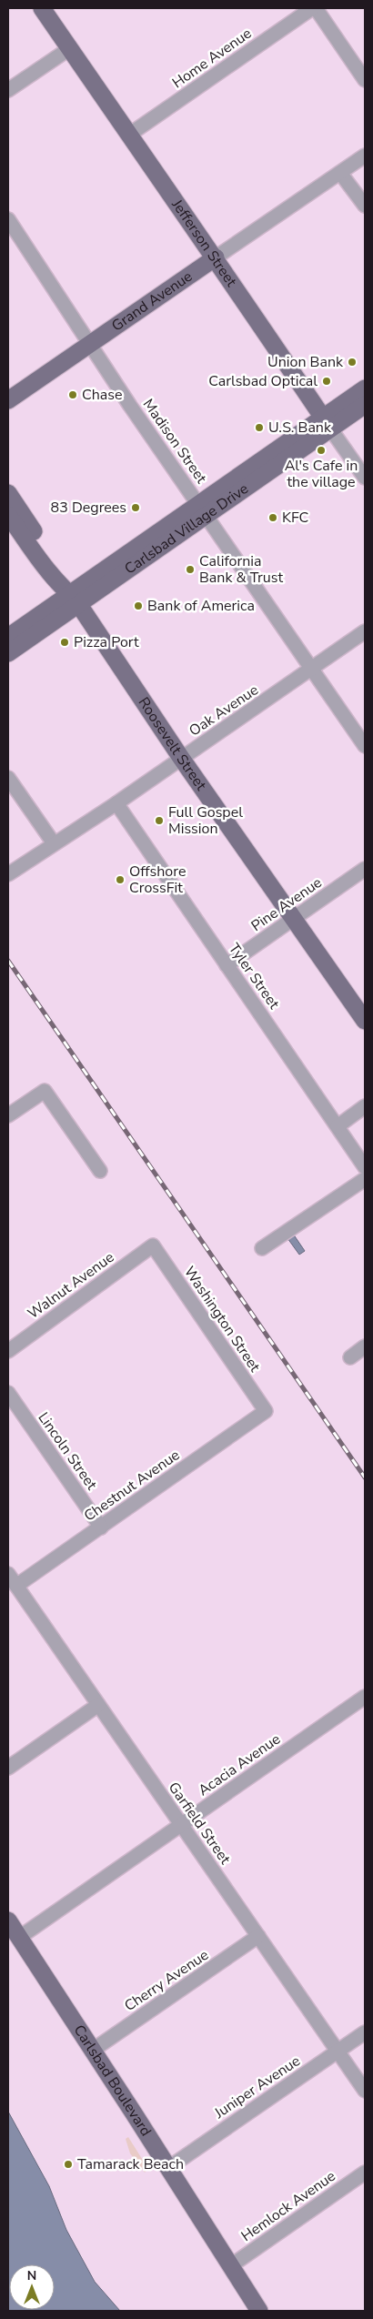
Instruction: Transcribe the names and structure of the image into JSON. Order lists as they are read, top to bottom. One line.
{"streets":{"main road":["Jefferson Street","Grand Avenue","Carlsbad Village Drive","Roosevelt Street","Carlsbad Boulevard"],"street":["Home Avenue","Madison Street","Oak Avenue","Pine Avenue","Tyler Street","Walnut Avenue","Washington Street","Lincoln Street","Chestnut Avenue","Acacia Avenue","Garfield Street","Cherry Avenue","Juniper Avenue","Hemlock Avenue"]},"crossings":[["Home Avenue","Jefferson Street"],["Jefferson Street","Grand Avenue"],["Jefferson Street","Carlsbad Village Drive"],["Grand Avenue","Madison Street"],["Madison Street","Carlsbad Village Drive"],["Madison Street","Oak Avenue"],["Carlsbad Village Drive","Roosevelt Street"],["Oak Avenue","Roosevelt Street"],["Oak Avenue","Tyler Street"],["Roosevelt Street","Pine Avenue"],["Pine Avenue","Tyler Street"],["Walnut Avenue","Washington Street"],["Washington Street","Chestnut Avenue"],["Lincoln Street","Chestnut Avenue"],["Chestnut Avenue","Garfield Street"],["Acacia Avenue","Garfield Street"],["Acacia Avenue","Carlsbad Boulevard"],["Garfield Street","Cherry Avenue"],["Garfield Street","Juniper Avenue"],["Cherry Avenue","Carlsbad Boulevard"],["Carlsbad Boulevard","Juniper Avenue"],["Carlsbad Boulevard","Hemlock Avenue"]],"places":["Union Bank","Carlsbad Optical","Chase","U.S. Bank","Al's Cafe in the village","83 Degrees","KFC","California Bank & Trust","Bank of America","Pizza Port","Full Gospel Mission","Offshore CrossFit","Tamarack Beach"],"north":"top"}
